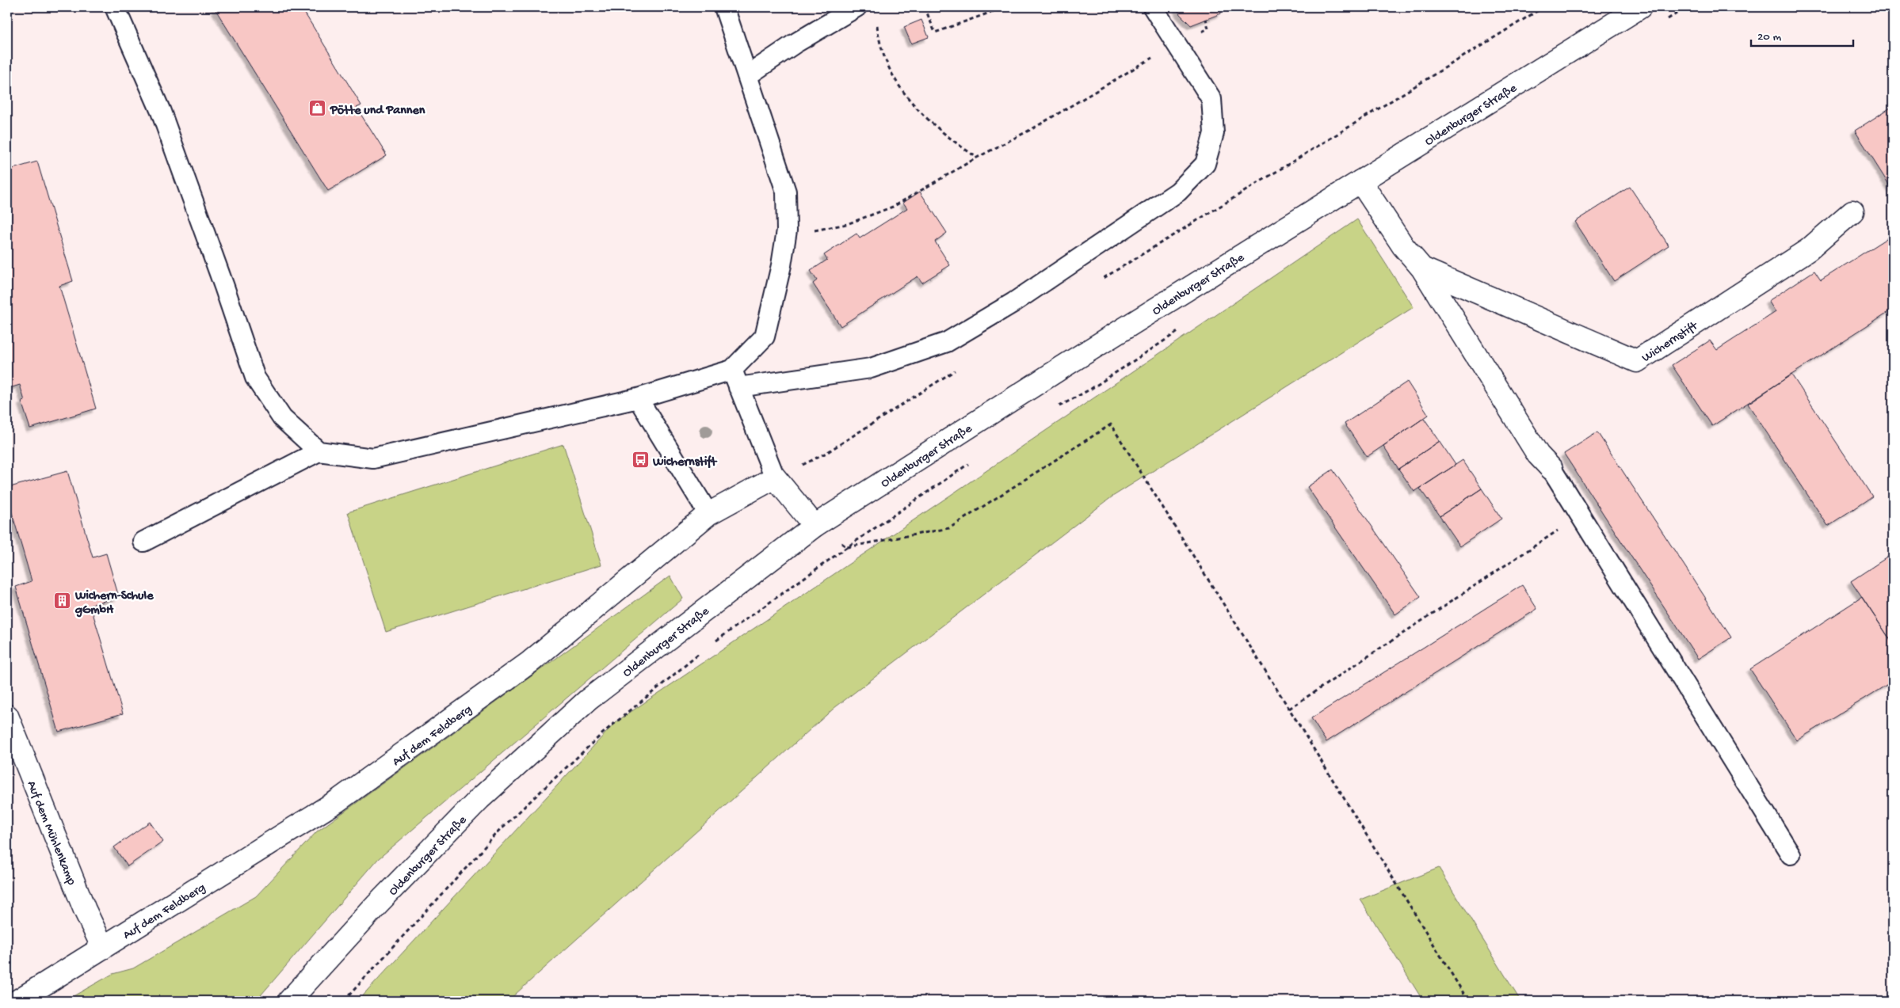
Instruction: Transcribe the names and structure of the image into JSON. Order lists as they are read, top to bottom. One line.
{"streets":{"street":["Oldenburger Straße","Wichernstift","Auf dem Feldberg","Auf dem Mühlenkamp"]},"crossings":[["Oldenburger Straße","Wichernstift"],["Auf dem Feldberg","Auf dem Mühlenkamp"]],"places":{"shop":["Pötte und Pannen"],"bus stop":["Wichernstift"],"building":["Wichern-Schule gGmbH"]},"scale_bar":"20 m"}
